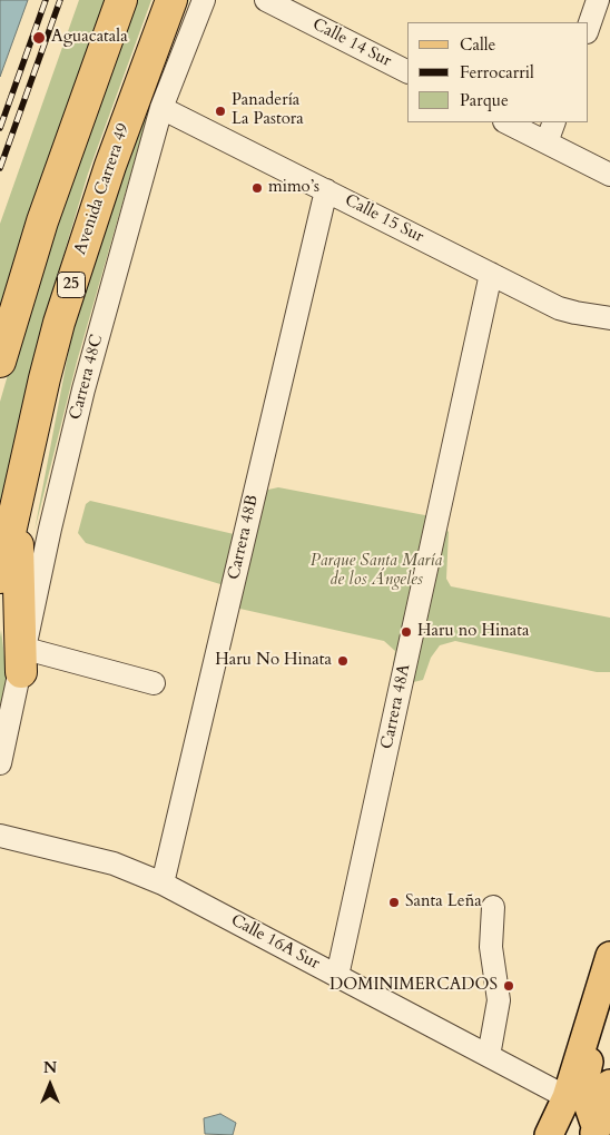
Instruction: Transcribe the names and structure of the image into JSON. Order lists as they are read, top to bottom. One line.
{"streets":{"highway":["Avenida Carrera 49","25"],"street":["Calle 14 Sur","Calle 15 Sur","Carrera 48C","Carrera 48B","Carrera 48A","Calle 16A Sur"]},"crossings":[["Calle 15 Sur","Carrera 48C"],["Calle 15 Sur","Carrera 48B"],["Calle 15 Sur","Carrera 48A"],["Carrera 48B","Calle 16A Sur"],["Carrera 48A","Calle 16A Sur"]],"parks":["Parque Santa María de los Ángeles"],"places":["Aguacatala","Panadería La Pastora","mimo’s","Haru no Hinata","Haru No Hinata","Santa Leña","DOMINIMERCADOS"],"legend":["Calle","Ferrocarril","Parque"],"north":"top"}
